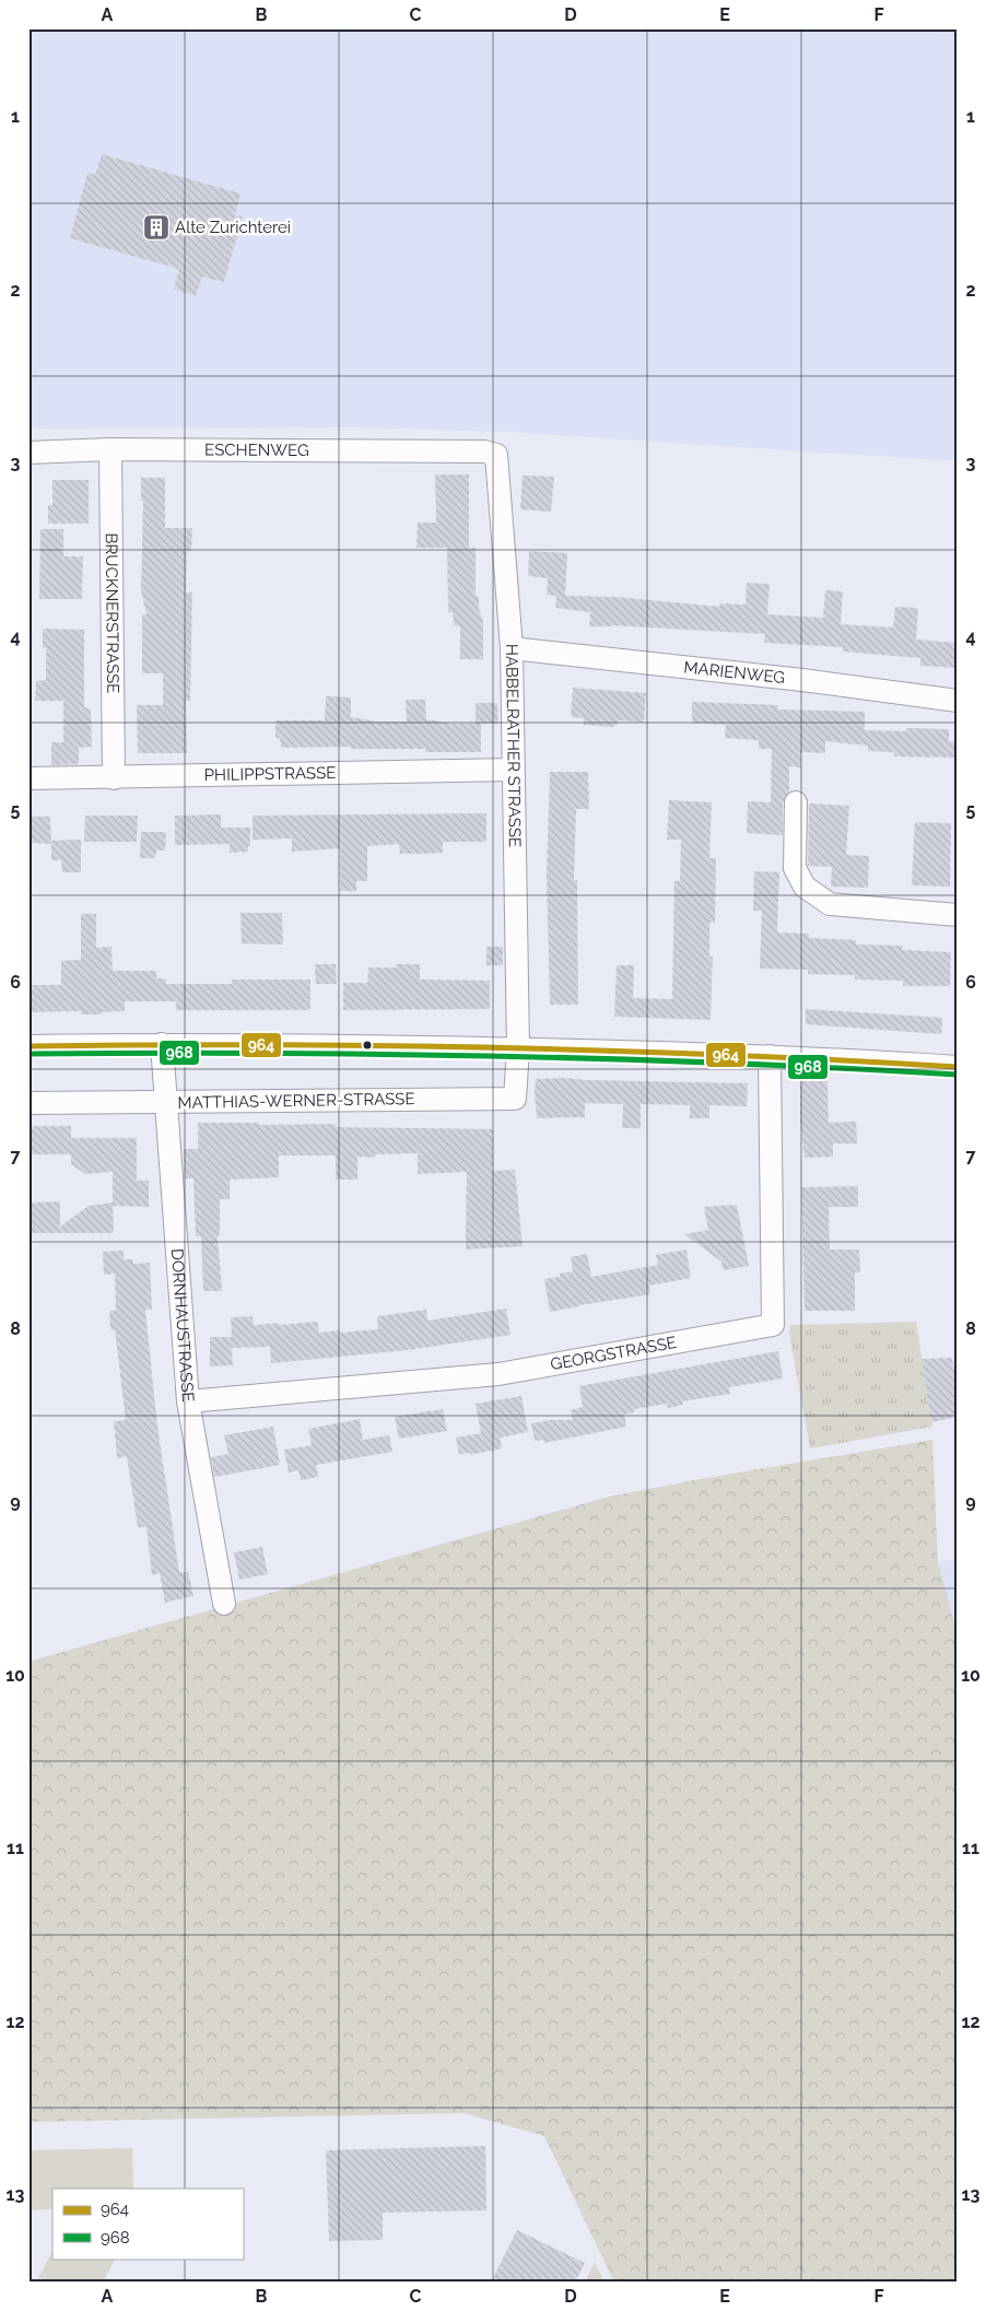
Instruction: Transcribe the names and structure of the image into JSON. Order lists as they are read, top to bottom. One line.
{"streets":{"street":["ESCHENWEG","BRUCKNERSTRASSE","MARIENWEG","HABBELRATHER STRASSE","PHILIPPSTRASSE","MATTHIAS-WERNER-STRASSE","DORNHAUSTRASSE","GEORGSTRASSE"]},"crossings":[["ESCHENWEG","BRUCKNERSTRASSE"],["ESCHENWEG","HABBELRATHER STRASSE"],["BRUCKNERSTRASSE","PHILIPPSTRASSE"],["MARIENWEG","HABBELRATHER STRASSE"],["HABBELRATHER STRASSE","PHILIPPSTRASSE"],["HABBELRATHER STRASSE","MATTHIAS-WERNER-STRASSE"],["MATTHIAS-WERNER-STRASSE","DORNHAUSTRASSE"],["DORNHAUSTRASSE","GEORGSTRASSE"]],"places":{"building":["Alte Zurichterei"]},"lines":["transit line 964","transit line 968"],"legend":["964","968"],"grid":{"columns":["A","B","C","D","E","F"],"rows":["1","2","3","4","5","6","7","8","9","10","11","12","13"]}}
